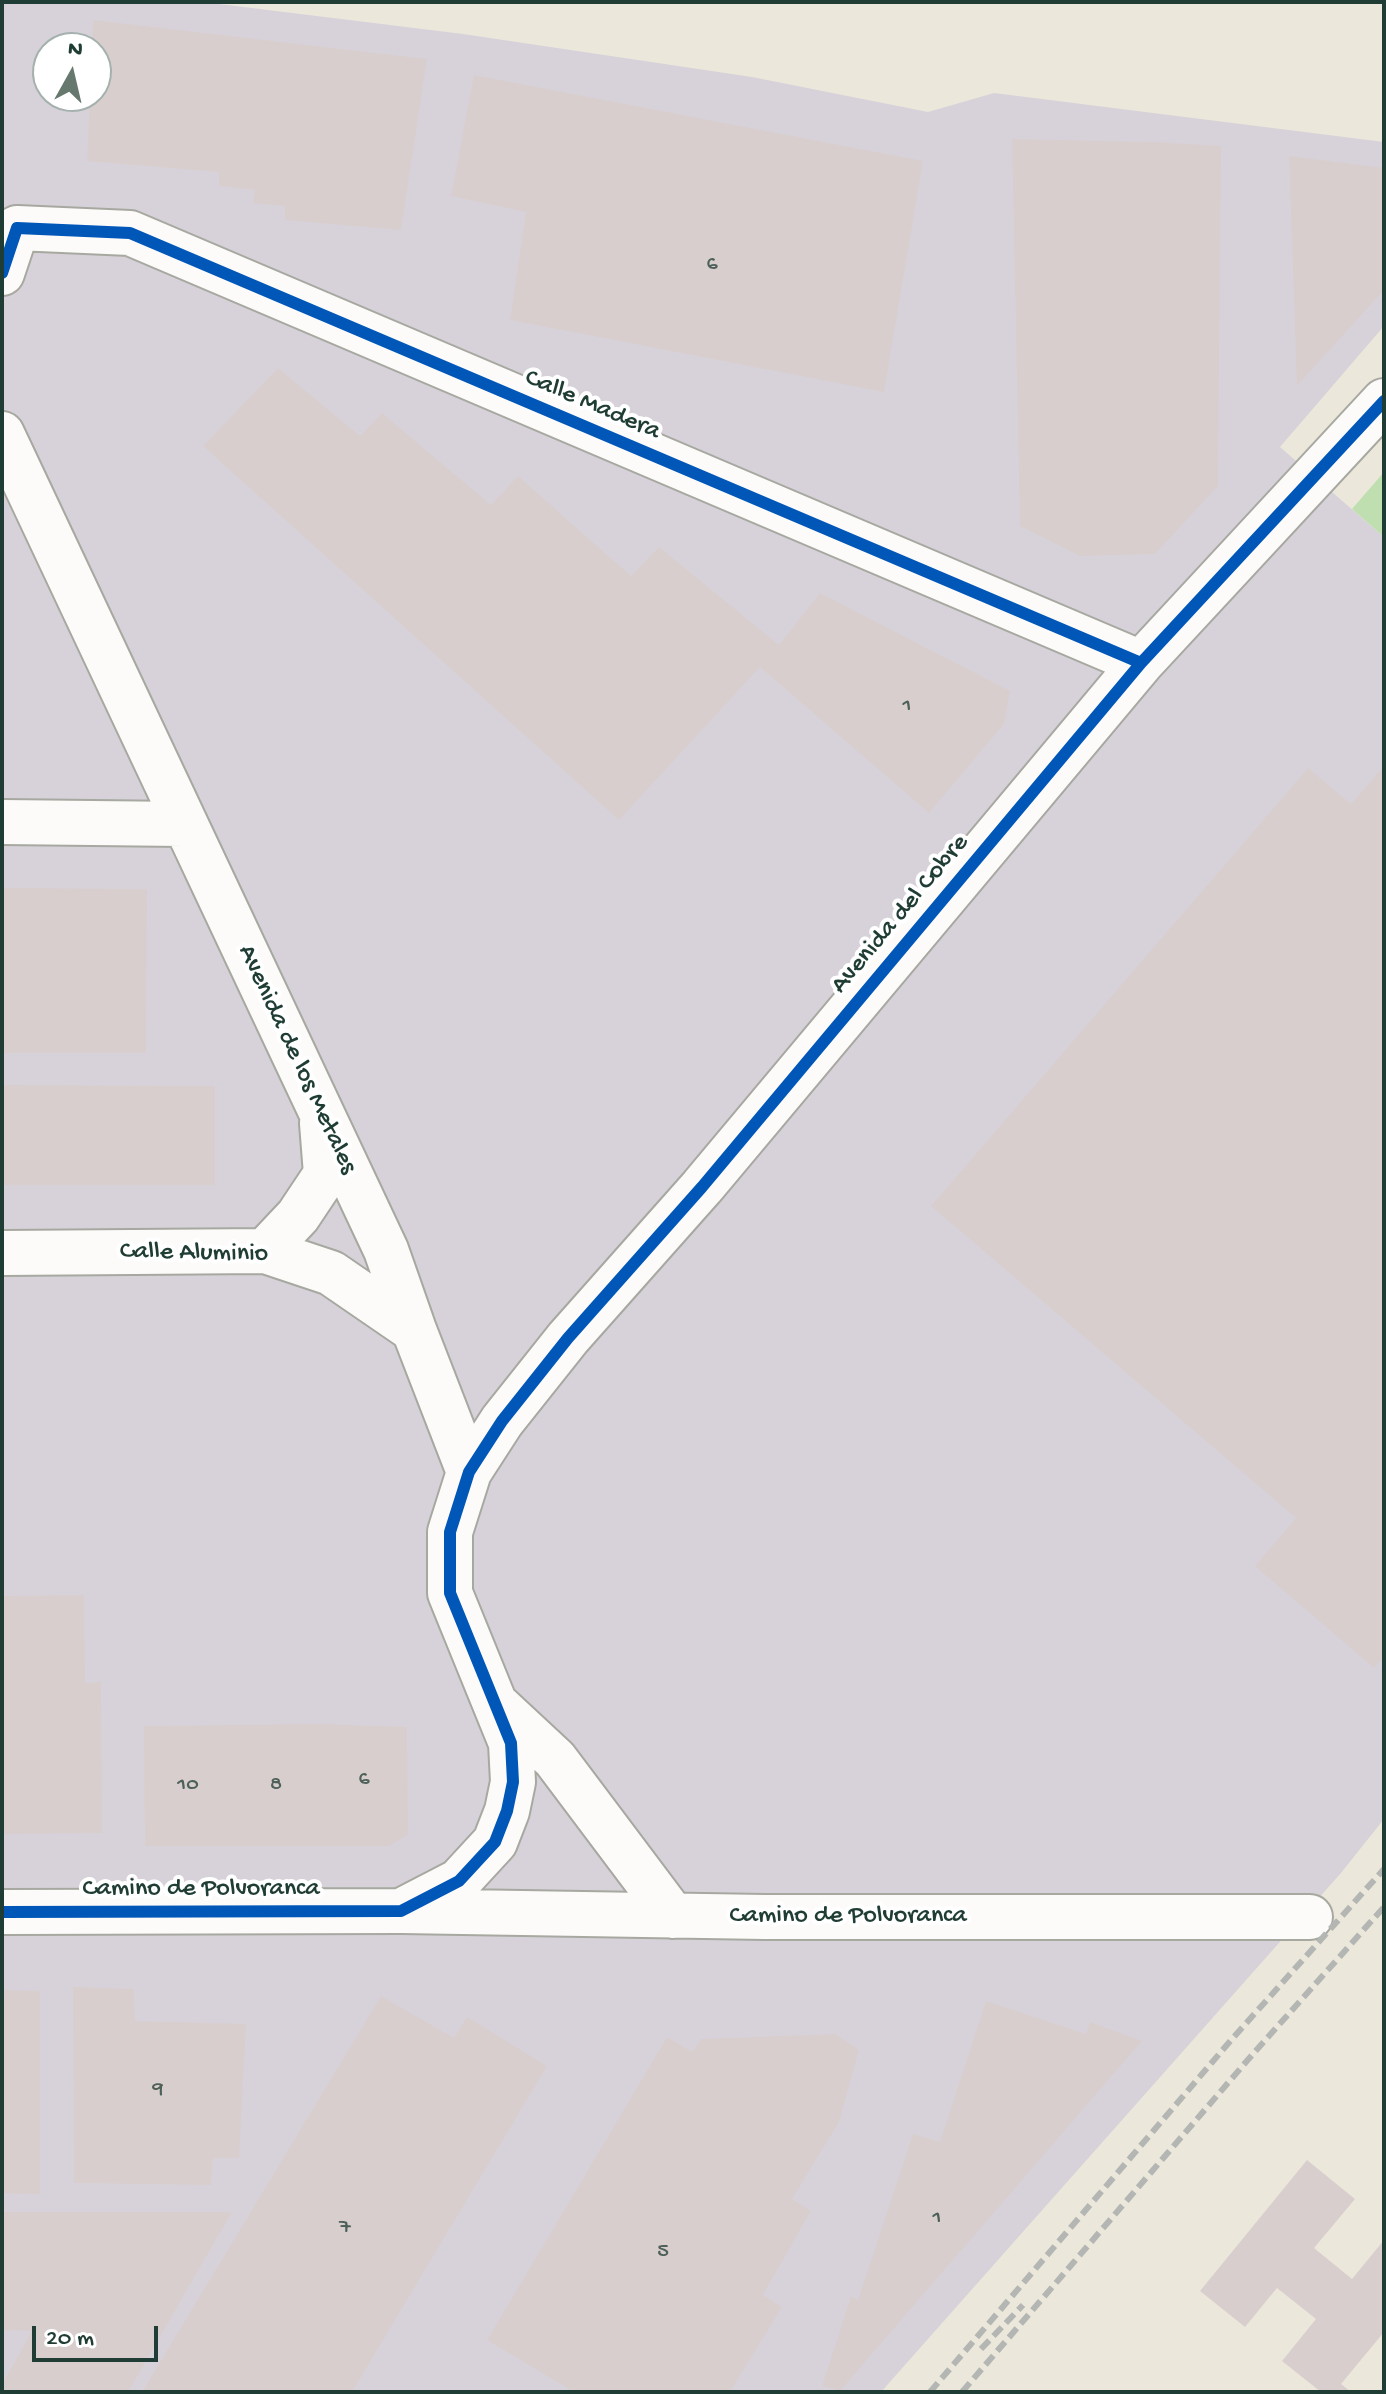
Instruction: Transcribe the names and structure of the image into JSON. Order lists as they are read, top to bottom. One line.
{"streets":{"street":["Calle Madera","Avenida del Cobre","Avenida de los Metales","Calle Aluminio","Camino de Polvoranca"]},"crossings":[["Calle Madera","Avenida del Cobre"],["Avenida del Cobre","Avenida de los Metales"],["Avenida de los Metales","Calle Aluminio"]],"house_numbers":["6","1","6","10","8","9","1","7","5"],"scale_bar":"20 m","north":"top"}
